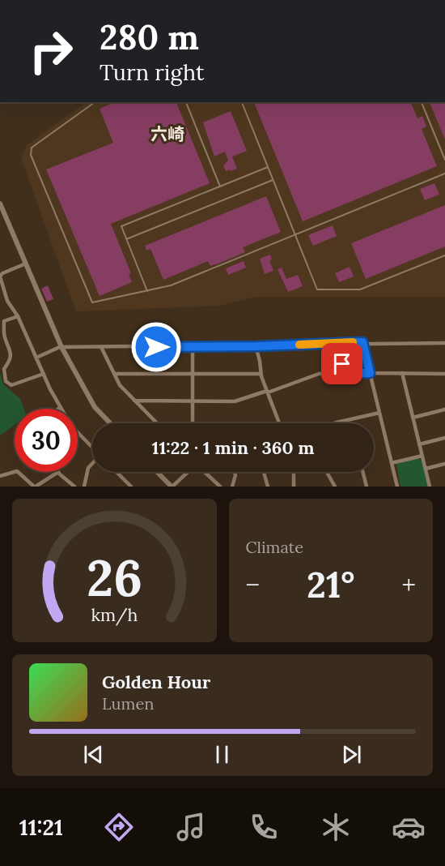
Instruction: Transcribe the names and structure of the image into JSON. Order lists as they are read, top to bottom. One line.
{"districts":["六崎"],"page":{"turn":["280 m","Turn right"],"limit":"30","trip":"11:22 · 1 min · 360 m","tile":"Climate","heat":["−","21°","+"],"song":["Golden Hour","Lumen"],"tabs":"11:21","gauge":["26","km/h"]}}
